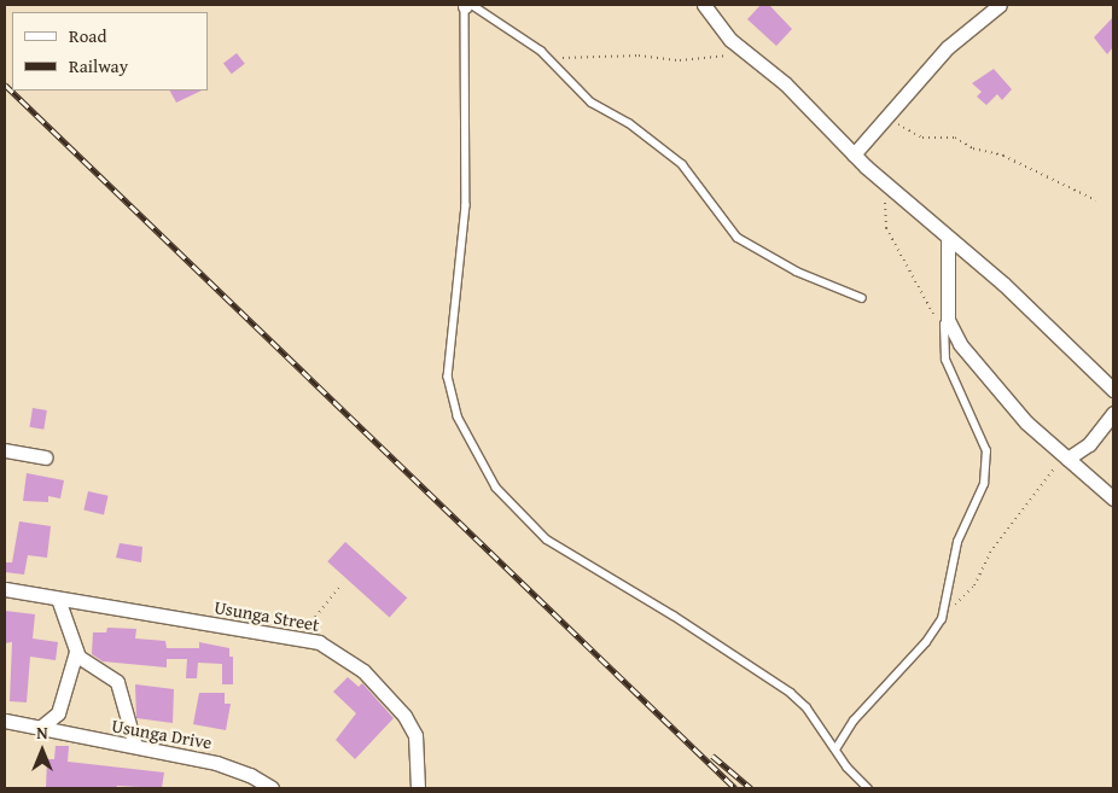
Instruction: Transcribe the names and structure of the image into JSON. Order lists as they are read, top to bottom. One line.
{"streets":{"street":["Usunga Street","Usunga Drive"]},"legend":["Road","Railway"],"north":"top"}
